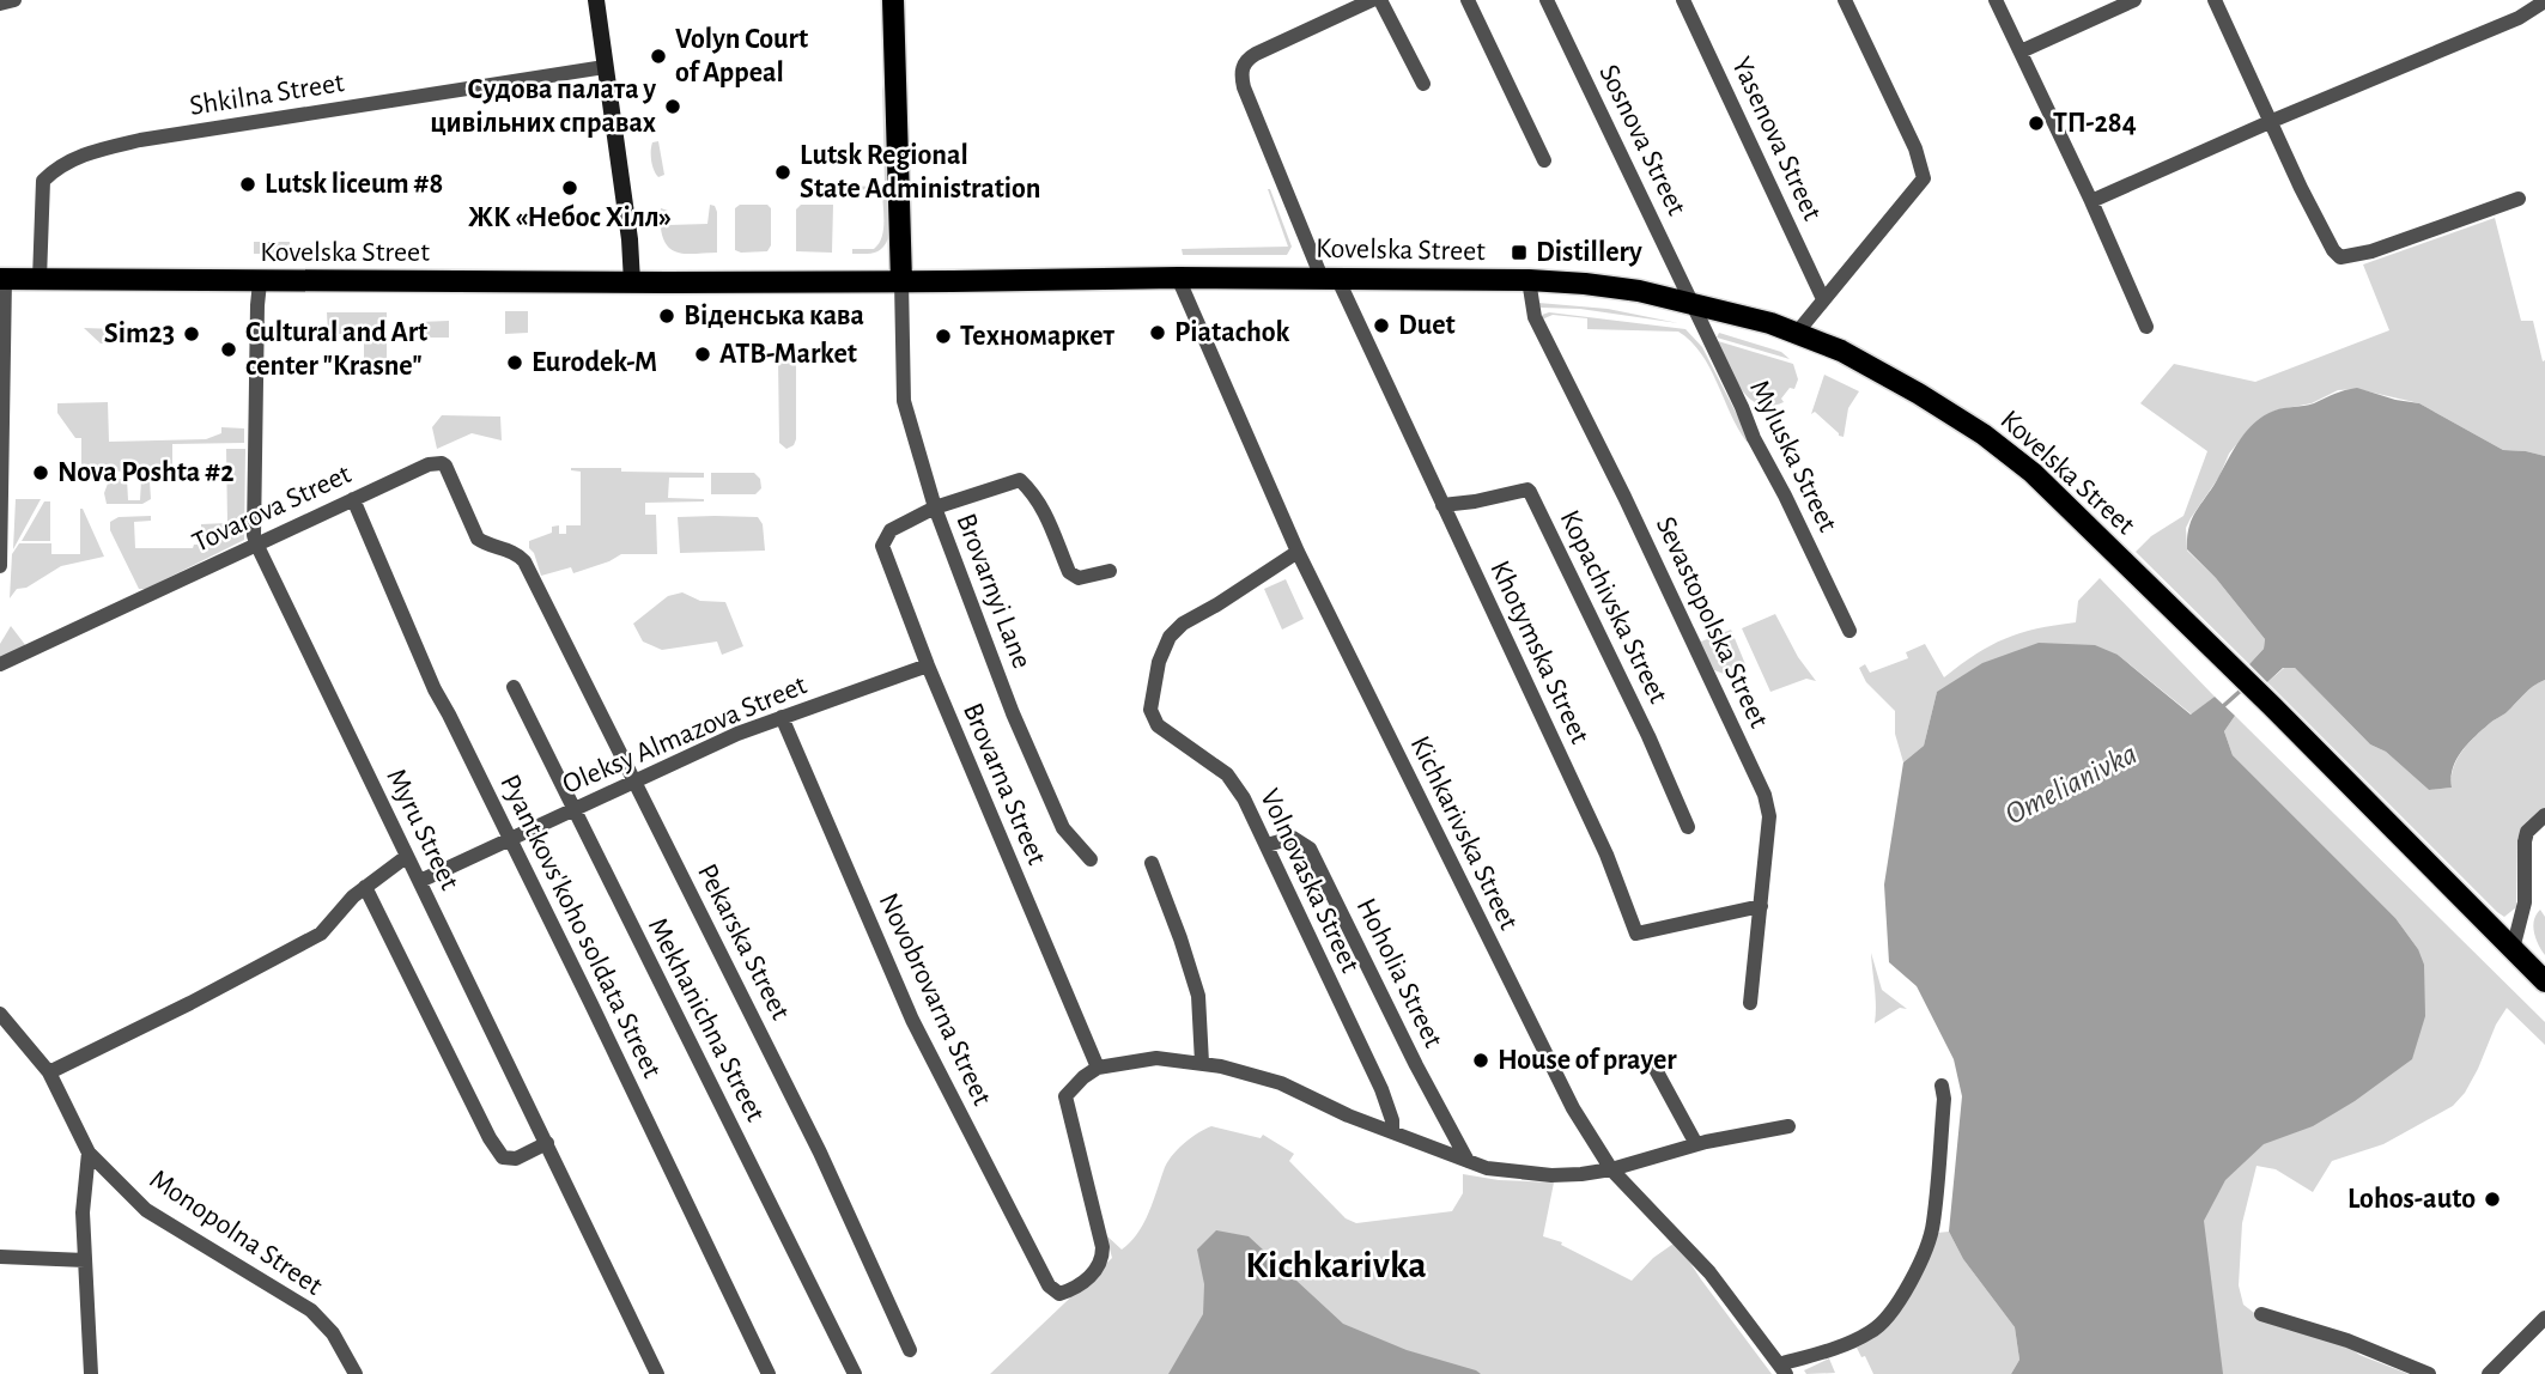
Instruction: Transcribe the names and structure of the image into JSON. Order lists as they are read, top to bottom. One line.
{"streets":{"main road":["Kovelska Street"],"street":["Shkilna Street","Yasenova Street","Sosnova Street","Myluska Street","Tovarova Street","Brovarnyi Lane","Kopachivska Street","Sevastopolska Street","Khotymska Street","Oleksy Almazova Street","Brovarna Street","Myru Street","Kichkarivska Street","Volnovaska Street","Pyantkovsʹkoho soldata Street","Pekarska Street","Hoholia Street","Novobrovarna Street","Mekhanichna Street","Monopolna Street"]},"crossings":[["Shkilna Street","Kovelska Street"],["Sosnova Street","Kovelska Street"],["Sosnova Street","Myluska Street"],["Kovelska Street","Myluska Street"],["Kovelska Street","Sevastopolska Street"],["Kovelska Street","Khotymska Street"],["Kovelska Street","Myru Street"],["Kovelska Street","Kichkarivska Street"],["Tovarova Street","Myru Street"],["Tovarova Street","Pyantkovsʹkoho soldata Street"],["Tovarova Street","Pekarska Street"],["Brovarnyi Lane","Brovarna Street"],["Kopachivska Street","Khotymska Street"],["Sevastopolska Street","Khotymska Street"],["Oleksy Almazova Street","Brovarna Street"],["Oleksy Almazova Street","Myru Street"],["Oleksy Almazova Street","Pyantkovsʹkoho soldata Street"],["Oleksy Almazova Street","Pekarska Street"],["Oleksy Almazova Street","Novobrovarna Street"],["Oleksy Almazova Street","Mekhanichna Street"],["Brovarna Street","Novobrovarna Street"],["Kichkarivska Street","Volnovaska Street"],["Volnovaska Street","Hoholia Street"]],"districts":["Kichkarivka"],"water":["Omelianivka"],"places":{"other":["Volyn Court of Appeal","Судова палата у цивільних справах","ТП-284","Lutsk Regional State Administration","Lutsk liceum #8","ЖК «Небос Хілл»","Віденська кава","Duet","Piatachok","Sim23","Техномаркет","Cultural and Art center \"Krasne\"","ATB-Market","Eurodek-M","Nova Poshta #2","House of prayer","Lohos-auto"],"transit":["Distillery"]}}
